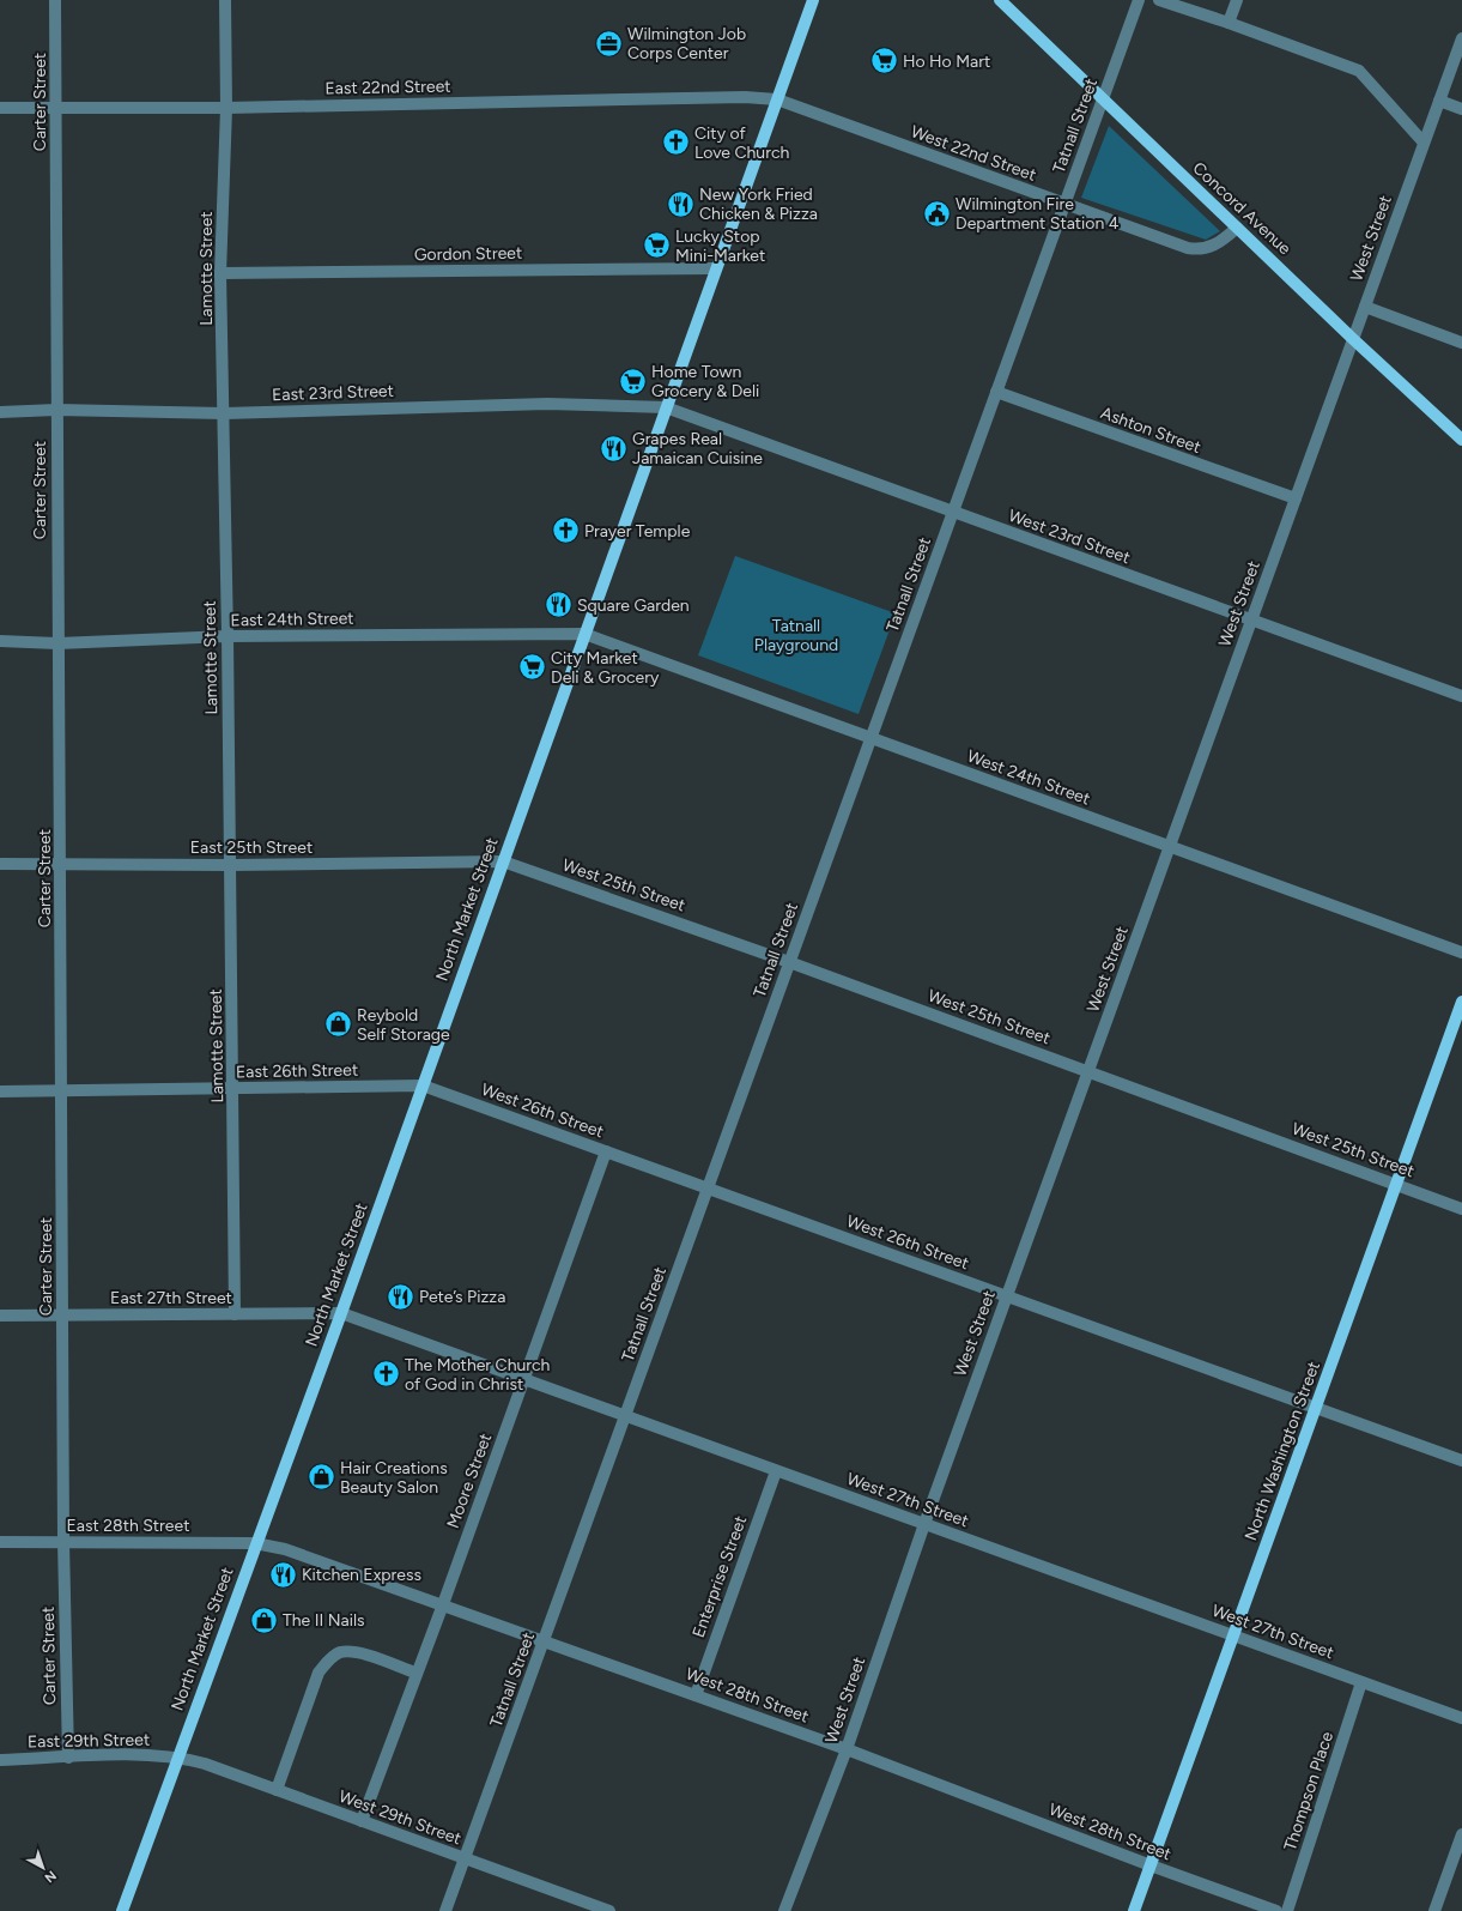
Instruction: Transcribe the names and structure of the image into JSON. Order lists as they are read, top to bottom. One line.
{"streets":{"main road":["Concord Avenue","North Market Street","North Washington Street"],"street":["East 22nd Street","Carter Street","Tatnall Street","West 22nd Street","West Street","Gordon Street","Lamotte Street","East 23rd Street","Ashton Street","West 23rd Street","East 24th Street","West 24th Street","East 25th Street","West 25th Street","East 26th Street","West 26th Street","East 27th Street","Moore Street","West 27th Street","East 28th Street","Enterprise Street","West 28th Street","East 29th Street","Thompson Place","West 29th Street"]},"crossings":[["East 22nd Street","Carter Street"],["East 22nd Street","West 22nd Street"],["East 22nd Street","Lamotte Street"],["East 22nd Street","North Market Street"],["Carter Street","East 23rd Street"],["Carter Street","East 24th Street"],["Carter Street","East 25th Street"],["Carter Street","East 26th Street"],["Carter Street","East 27th Street"],["Carter Street","East 28th Street"],["Carter Street","East 29th Street"],["Tatnall Street","West 22nd Street"],["Tatnall Street","Concord Avenue"],["Tatnall Street","Ashton Street"],["Tatnall Street","West 23rd Street"],["Tatnall Street","West 24th Street"],["Tatnall Street","West 25th Street"],["Tatnall Street","West 26th Street"],["Tatnall Street","West 27th Street"],["Tatnall Street","West 28th Street"],["Tatnall Street","West 29th Street"],["West 22nd Street","Concord Avenue"],["West 22nd Street","North Market Street"],["Concord Avenue","West Street"],["West Street","Ashton Street"],["West Street","West 23rd Street"],["West Street","West 24th Street"],["West Street","West 25th Street"],["West Street","West 26th Street"],["West Street","West 27th Street"],["West Street","West 28th Street"],["Gordon Street","Lamotte Street"],["Gordon Street","North Market Street"],["Lamotte Street","East 23rd Street"],["Lamotte Street","East 24th Street"],["Lamotte Street","East 25th Street"],["Lamotte Street","East 26th Street"],["Lamotte Street","East 27th Street"],["East 23rd Street","West 23rd Street"],["East 23rd Street","North Market Street"],["West 23rd Street","North Market Street"],["East 24th Street","West 24th Street"],["East 24th Street","North Market Street"],["West 24th Street","North Market Street"],["East 25th Street","West 25th Street"],["East 25th Street","North Market Street"],["West 25th Street","North Market Street"],["West 25th Street","North Washington Street"],["North Market Street","East 26th Street"],["North Market Street","West 26th Street"],["North Market Street","East 27th Street"],["North Market Street","West 27th Street"],["North Market Street","East 28th Street"],["North Market Street","West 28th Street"],["North Market Street","East 29th Street"],["North Market Street","West 29th Street"],["East 26th Street","West 26th Street"],["West 26th Street","North Washington Street"],["West 26th Street","Moore Street"],["East 27th Street","West 27th Street"],["North Washington Street","West 27th Street"],["North Washington Street","West 28th Street"],["Moore Street","West 27th Street"],["Moore Street","West 28th Street"],["Moore Street","West 29th Street"],["West 27th Street","Enterprise Street"],["West 27th Street","Thompson Place"],["East 28th Street","West 28th Street"],["Enterprise Street","West 28th Street"],["East 29th Street","West 29th Street"]],"parks":["Tatnall Playground"],"places":{"office":["Wilmington Job Corps Center"],"supermarket":["Ho Ho Mart","Lucky Stop Mini-Market","Home Town Grocery & Deli","City Market Deli & Grocery"],"church":["City of Love Church","Prayer Temple","The Mother Church of God in Christ"],"restaurant":["New York Fried Chicken & Pizza","Grapes Real Jamaican Cuisine","Square Garden","Pete’s Pizza","Kitchen Express"],"public building":["Wilmington Fire Department Station 4"],"shop":["Reybold Self Storage","Hair Creations Beauty Salon","The II Nails"]},"north":"bottom right"}
